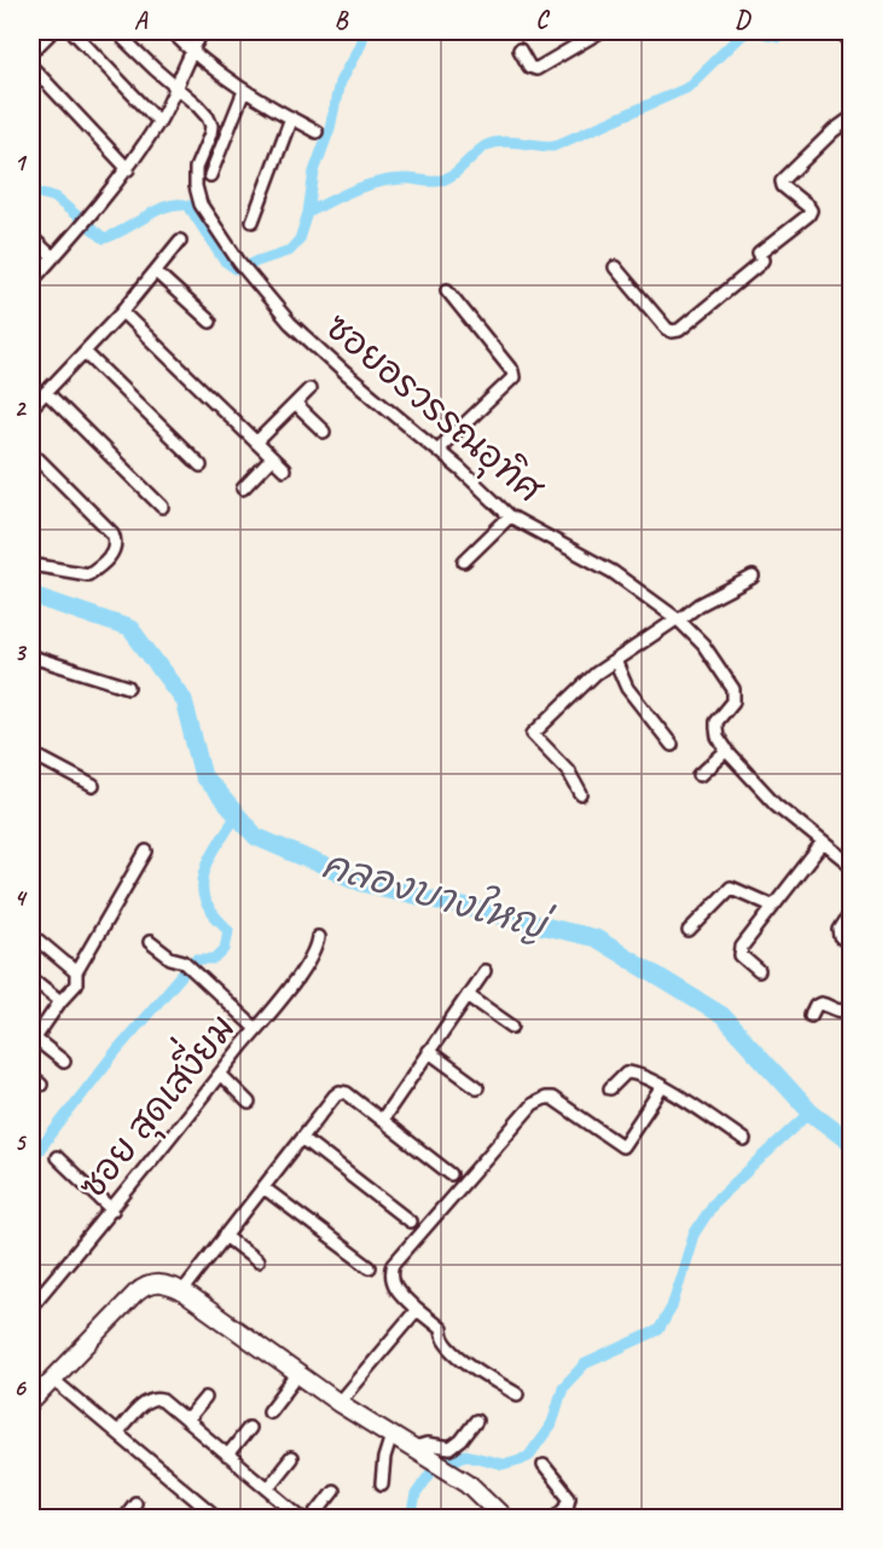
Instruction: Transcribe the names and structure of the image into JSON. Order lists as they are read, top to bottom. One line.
{"streets":{"street":["ซอยอรวรรณอุทิศ","ซอย สุดเสงี่ยม"]},"water":["คลองบางใหญ่"],"grid":{"columns":["A","B","C","D"],"rows":["1","2","3","4","5","6"]}}
